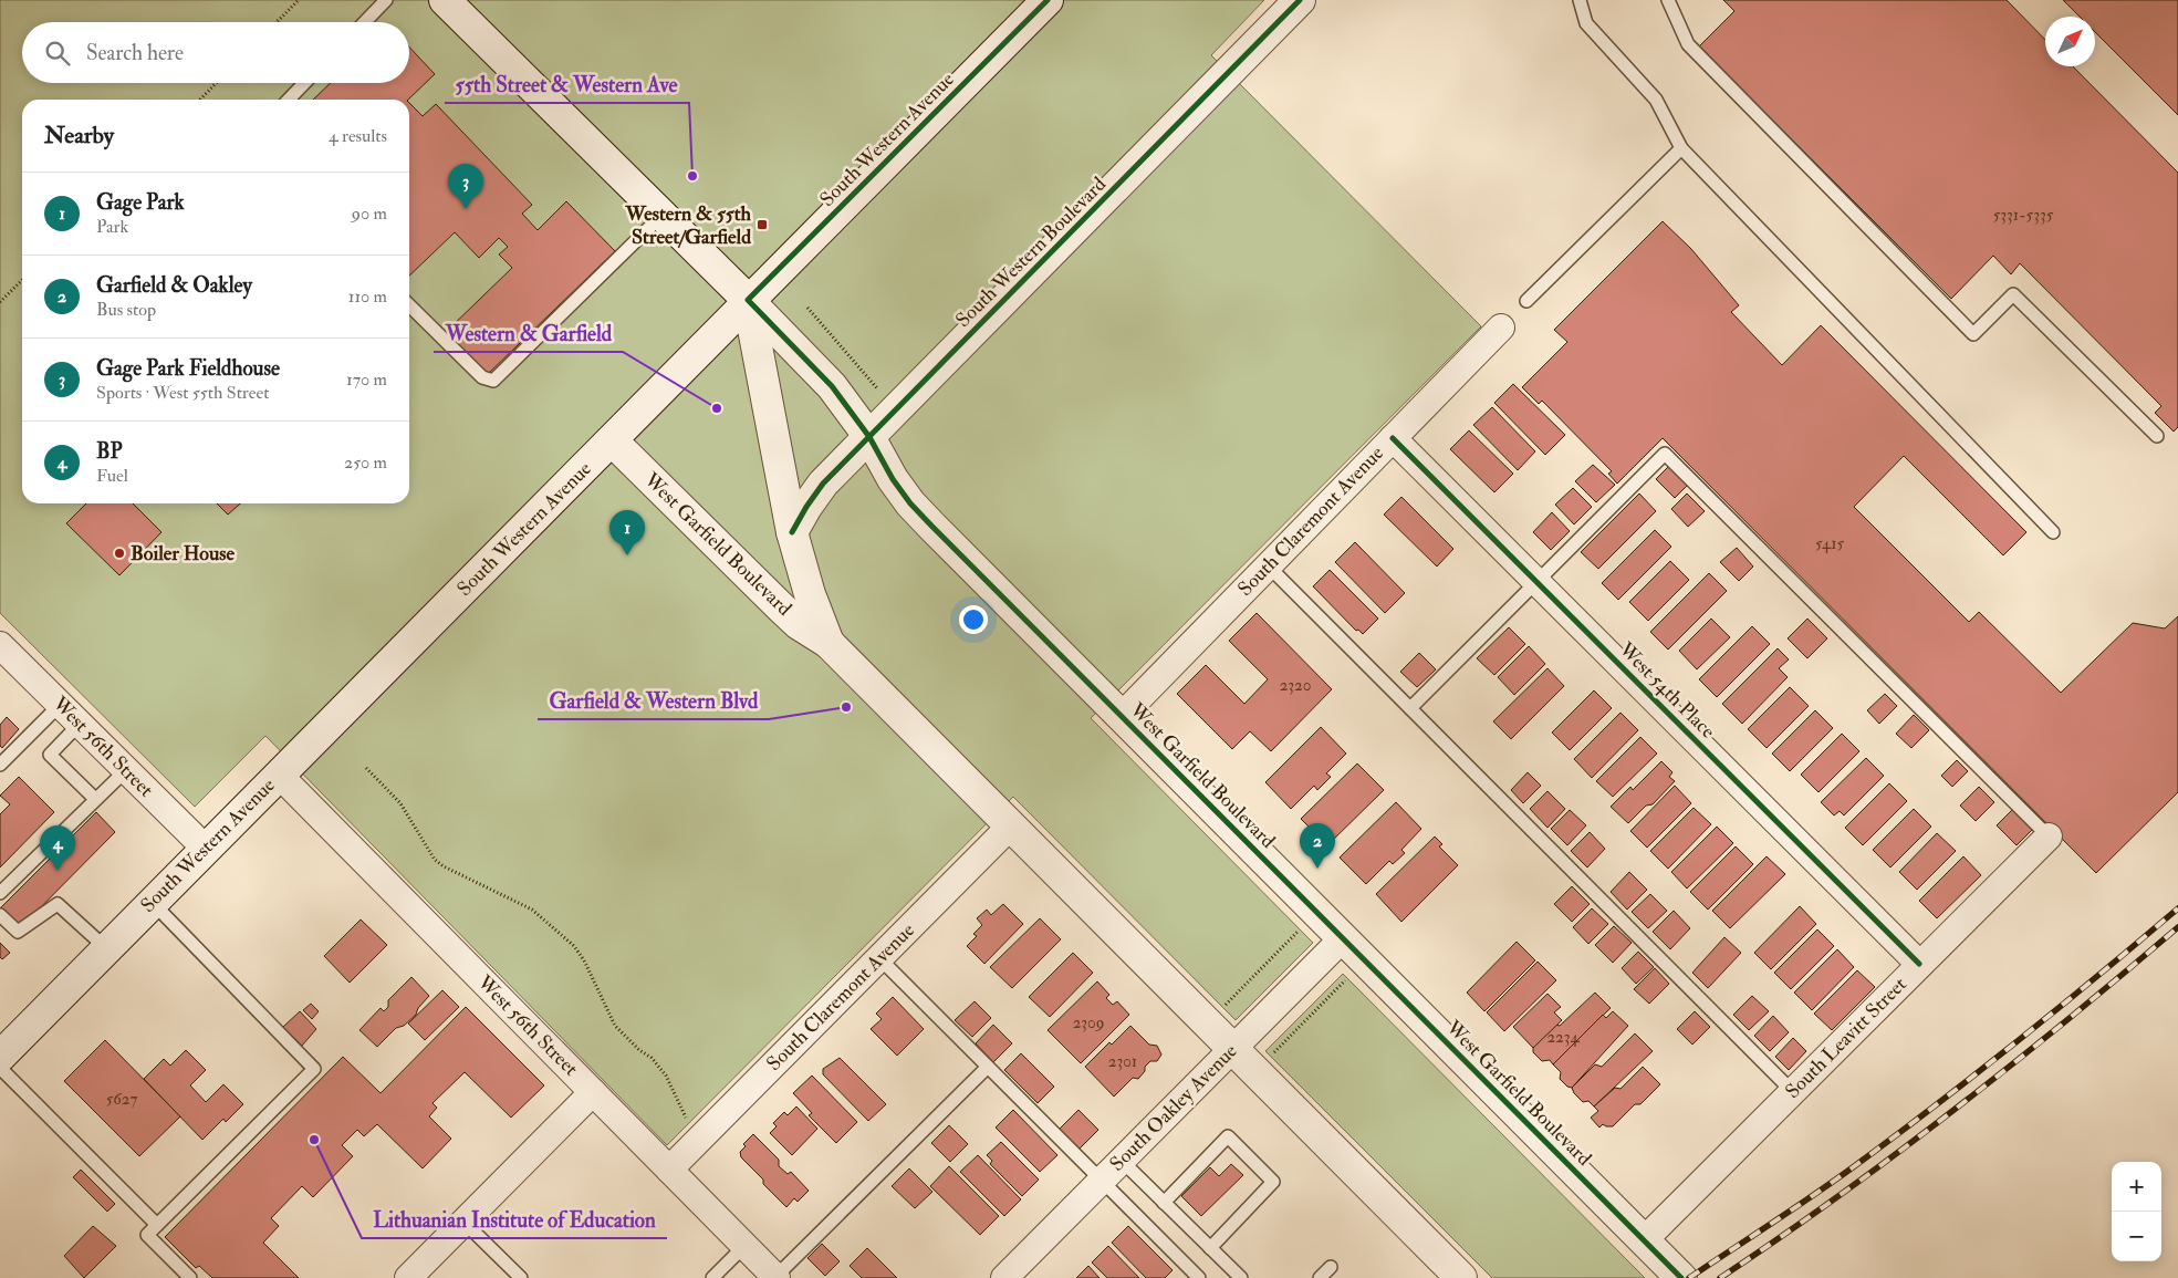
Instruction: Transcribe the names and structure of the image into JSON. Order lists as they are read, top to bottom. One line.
{"streets":{"street":["South Western Avenue","South Western Boulevard","South Claremont Avenue","West Garfield Boulevard","West 54th Place","West 56th Street","South Leavitt Street","South Oakley Avenue"]},"crossings":[["South Western Avenue","West Garfield Boulevard"],["South Western Avenue","West 56th Street"],["South Western Boulevard","West Garfield Boulevard"],["South Claremont Avenue","West Garfield Boulevard"],["South Claremont Avenue","West 54th Place"],["South Claremont Avenue","West 56th Street"],["West Garfield Boulevard","South Leavitt Street"],["West Garfield Boulevard","South Oakley Avenue"],["West 54th Place","South Leavitt Street"]],"places":{"other":["55th Street & Western Ave","Western & Garfield","Boiler House","Garfield & Western Blvd","Lithuanian Institute of Education"],"transit":["Western & 55th Street/Garfield"]},"house_numbers":["5331-5335","5415","2320","2309","2234","2301","5627"],"north":"top right","page":{"search":"Search here","heading":["Nearby","4 results"],"pins":["3","1","2","4"],"list":[{"mark":"1","name":"Gage Park","note":"Park","value":"90 m"},{"mark":"2","name":"Garfield & Oakley","note":"Bus stop","value":"110 m"},{"mark":"3","name":"Gage Park Fieldhouse","note":"Sports · West 55th Street","value":"170 m"},{"mark":"4","name":"BP","note":"Fuel","value":"250 m"}],"map_buttons":["+","−"]}}
